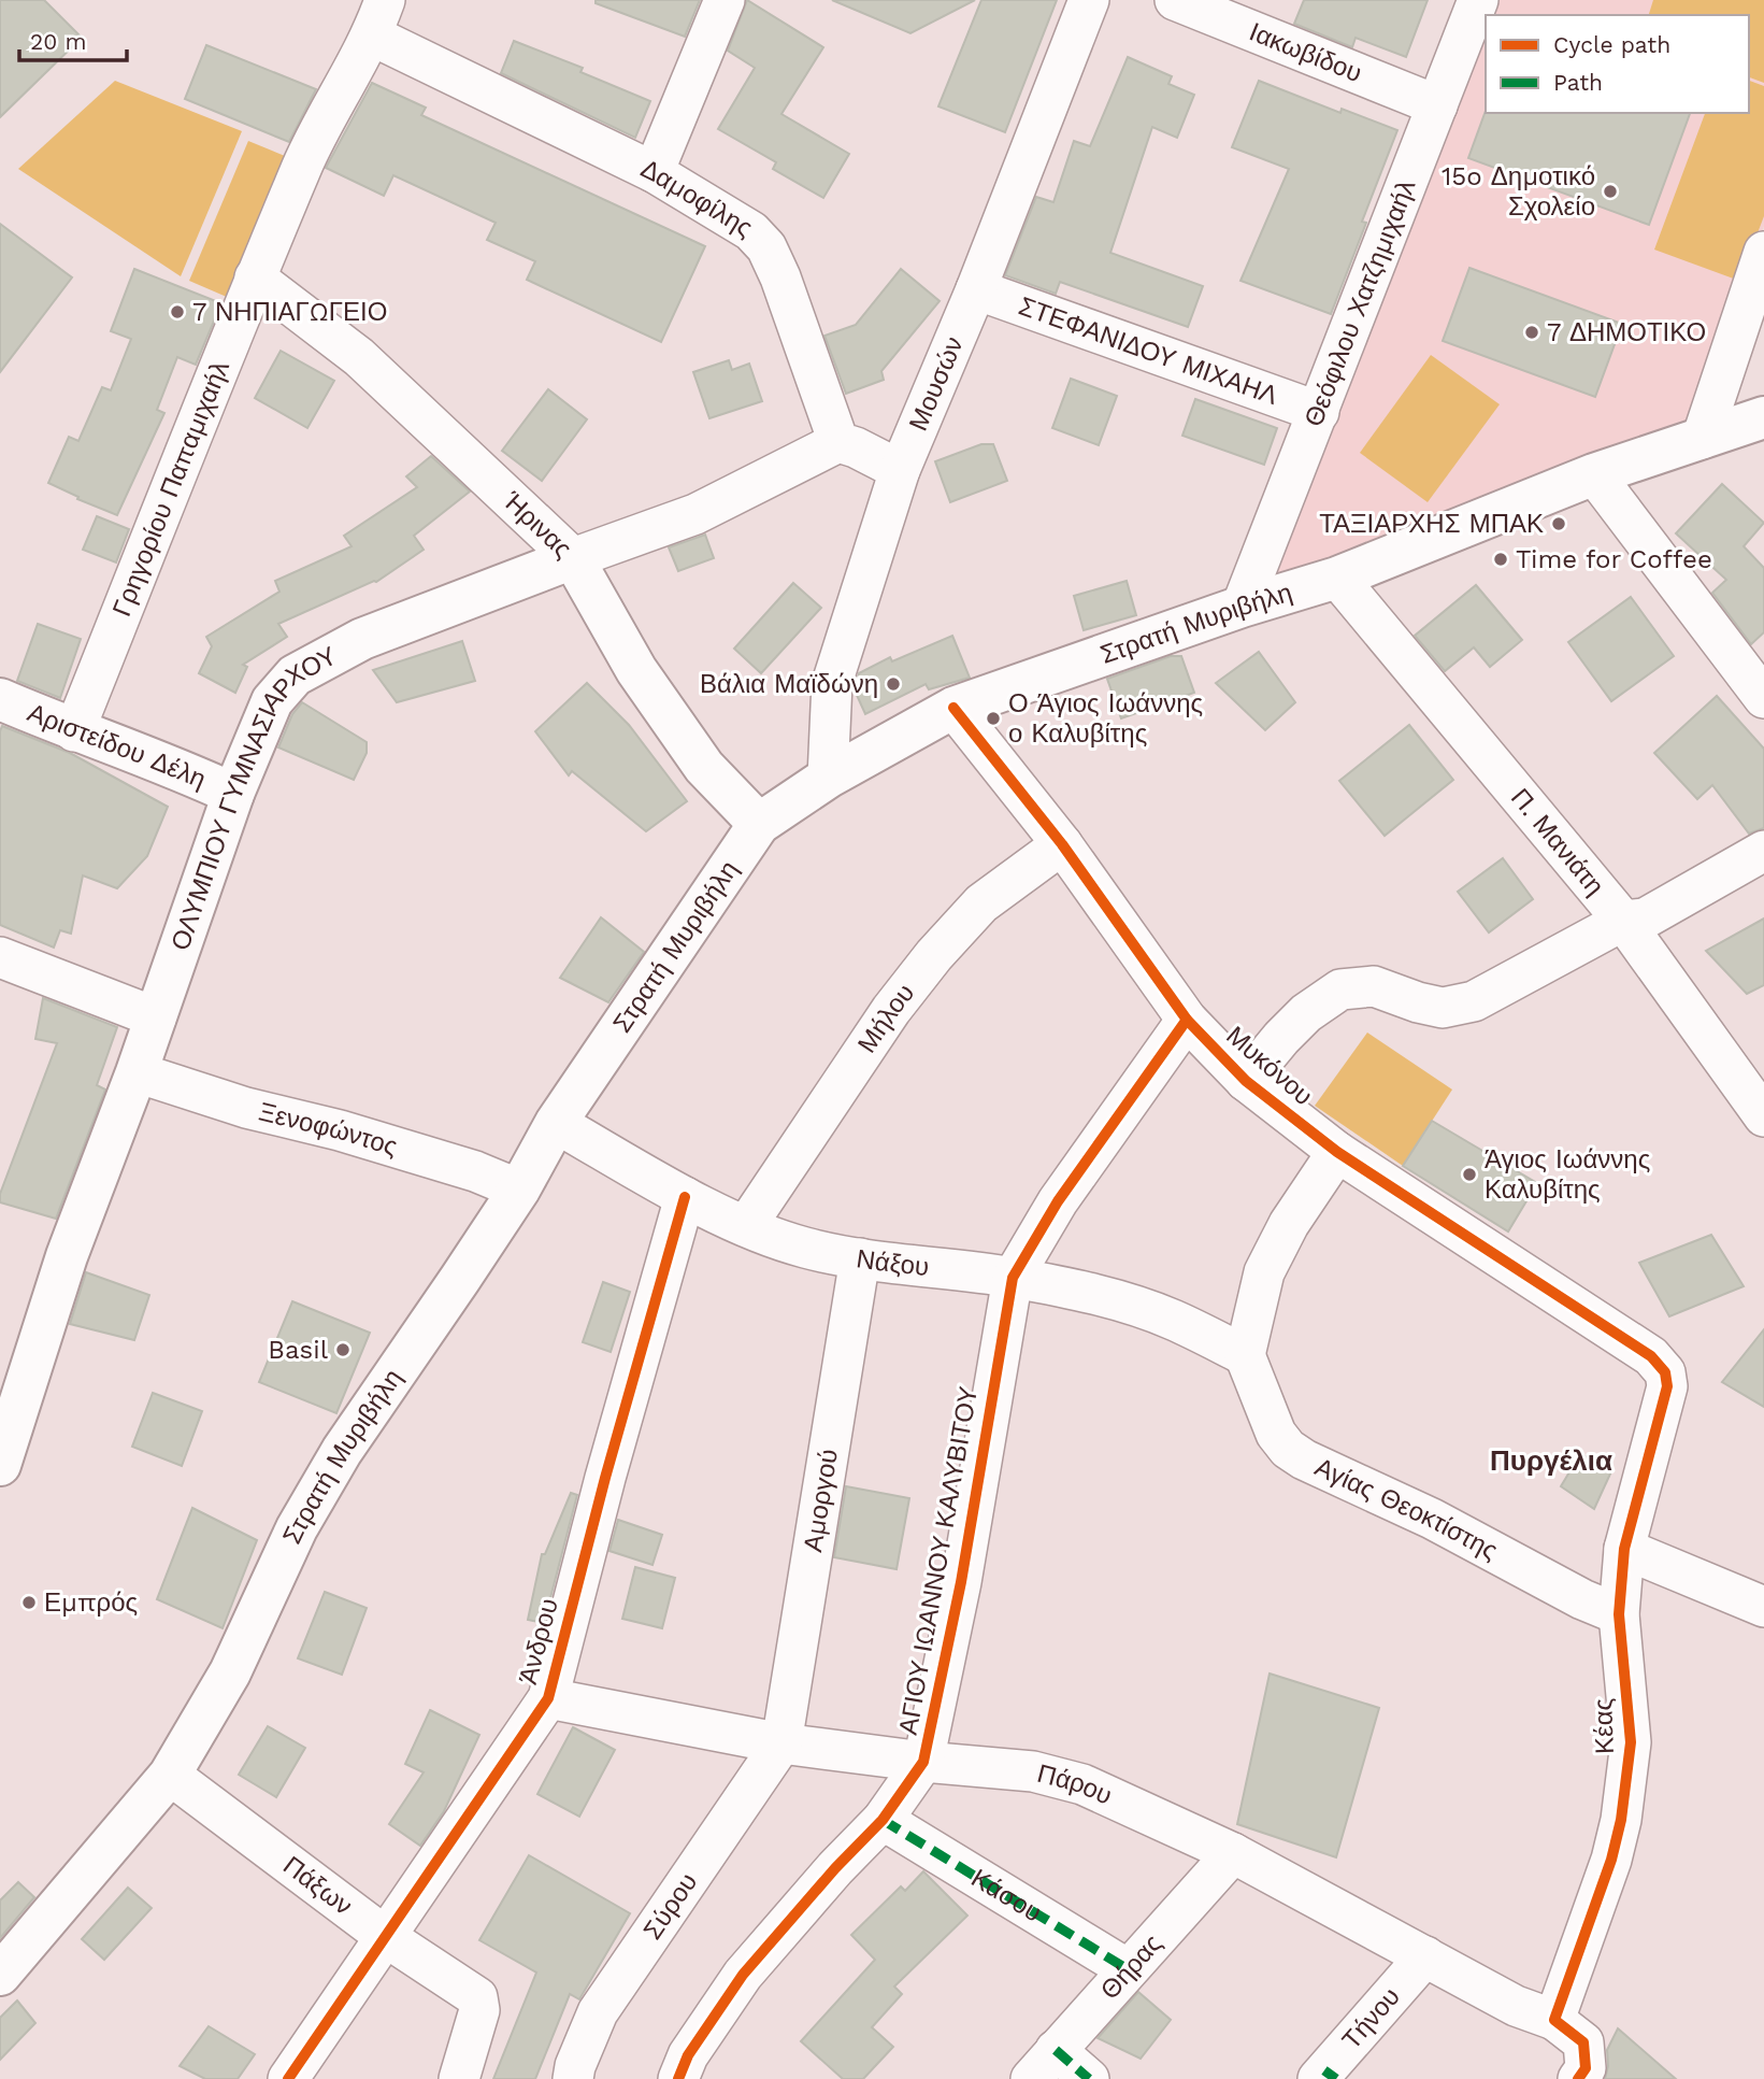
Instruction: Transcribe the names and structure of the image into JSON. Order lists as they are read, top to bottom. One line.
{"streets":{"main road":["Ήρινας","Στρατή Μυριβήλη","Αριστείδου Δέλη","ΟΛΥΜΠΙΟΥ ΓΥΜΝΑΣΙΑΡΧΟΥ"],"street":["Ιακωβίδου","Δαμοφίλης","Θεόφιλου Χατζημιχαήλ","ΣΤΕΦΑΝΙΔΟΥ ΜΙΧΑΗΛ","Μουσών","Γρηγορίου Παπαμιχαήλ","Π. Μανιάτη","Μήλου","Μυκόνου","Ξενοφώντος","Νάξου","Αμοργού","Αγίας Θεοκτίστης","ΑΓΙΟΥ ΙΩΑΝΝΟΥ ΚΑΛΥΒΙΤΟΥ","Άνδρου","Κέας","Πάρου","Πάξων","Κάσου","Σύρου","Θήρας","Τήνου"]},"crossings":[["Ιακωβίδου","Θεόφιλου Χατζημιχαήλ"],["Δαμοφίλης","Γρηγορίου Παπαμιχαήλ"],["Δαμοφίλης","ΟΛΥΜΠΙΟΥ ΓΥΜΝΑΣΙΑΡΧΟΥ"],["Θεόφιλου Χατζημιχαήλ","ΣΤΕΦΑΝΙΔΟΥ ΜΙΧΑΗΛ"],["Θεόφιλου Χατζημιχαήλ","Στρατή Μυριβήλη"],["ΣΤΕΦΑΝΙΔΟΥ ΜΙΧΑΗΛ","Μουσών"],["Μουσών","Στρατή Μυριβήλη"],["Γρηγορίου Παπαμιχαήλ","Ήρινας"],["Γρηγορίου Παπαμιχαήλ","Αριστείδου Δέλη"],["Ήρινας","Στρατή Μυριβήλη"],["Ήρινας","ΟΛΥΜΠΙΟΥ ΓΥΜΝΑΣΙΑΡΧΟΥ"],["Στρατή Μυριβήλη","Π. Μανιάτη"],["Στρατή Μυριβήλη","Μυκόνου"],["Στρατή Μυριβήλη","Ξενοφώντος"],["Στρατή Μυριβήλη","Νάξου"],["Στρατή Μυριβήλη","Πάξων"],["Αριστείδου Δέλη","ΟΛΥΜΠΙΟΥ ΓΥΜΝΑΣΙΑΡΧΟΥ"],["ΟΛΥΜΠΙΟΥ ΓΥΜΝΑΣΙΑΡΧΟΥ","Ξενοφώντος"],["Μήλου","Μυκόνου"],["Μήλου","Νάξου"],["Μυκόνου","ΑΓΙΟΥ ΙΩΑΝΝΟΥ ΚΑΛΥΒΙΤΟΥ"],["Μυκόνου","Κέας"],["Νάξου","Αμοργού"],["Νάξου","Αγίας Θεοκτίστης"],["Νάξου","ΑΓΙΟΥ ΙΩΑΝΝΟΥ ΚΑΛΥΒΙΤΟΥ"],["Νάξου","Άνδρου"],["Αμοργού","Πάρου"],["Αμοργού","Σύρου"],["Αγίας Θεοκτίστης","Κέας"],["ΑΓΙΟΥ ΙΩΑΝΝΟΥ ΚΑΛΥΒΙΤΟΥ","Πάρου"],["ΑΓΙΟΥ ΙΩΑΝΝΟΥ ΚΑΛΥΒΙΤΟΥ","Κάσου"],["Άνδρου","Πάρου"],["Άνδρου","Πάξων"],["Κέας","Πάρου"],["Πάρου","Σύρου"],["Πάρου","Θήρας"],["Πάρου","Τήνου"],["Κάσου","Θήρας"]],"districts":["Πυργέλια"],"places":["15o Δημοτικό Σχολείο","7 ΝΗΠΙΑΓΩΓΕΙΟ","7 ΔΗΜΟΤΙΚΟ","ΤΑΞΙΑΡΧΗΣ ΜΠΑΚ","Time for Coffee","Βάλια Μαϊδώνη","Ο Άγιος Ιωάννης ο Καλυβίτης","Άγιος Ιωάννης Καλυβίτης","Basil","Εμπρός"],"legend":["Cycle path","Path"],"scale_bar":"20 m"}
